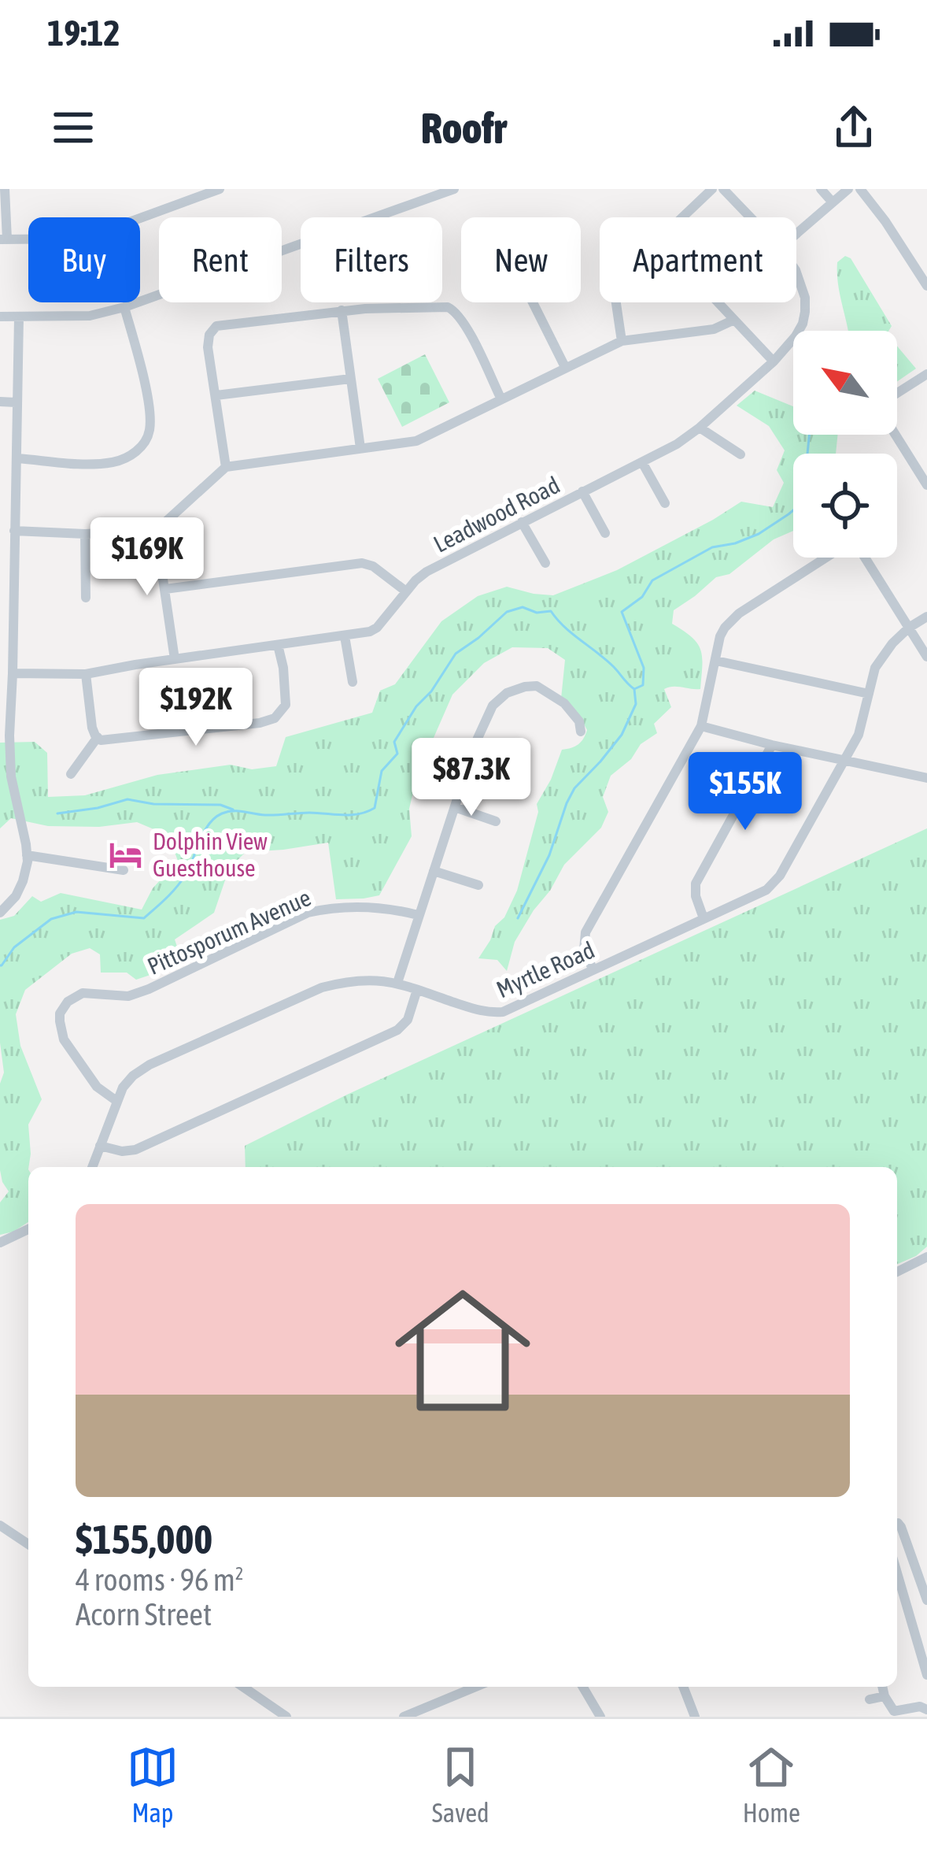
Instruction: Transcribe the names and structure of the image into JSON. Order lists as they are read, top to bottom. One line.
{"streets":{"street":["Leadwood Road","Pittosporum Avenue","Myrtle Road"]},"crossings":[["Pittosporum Avenue","Myrtle Road"]],"places":{"hotel":["Dolphin View Guesthouse"]},"north":"top left","page":{"status":"19:12","header":"Roofr","chip":["Buy","Rent","Filters","New","Apartment"],"price":["$169K","$192K","$87.3K","$155K"],"list":[{"name":"$155,000","note":"4 rooms · 96 m² · Acorn Street"}],"tabs":["Map","Saved","Home"]}}
